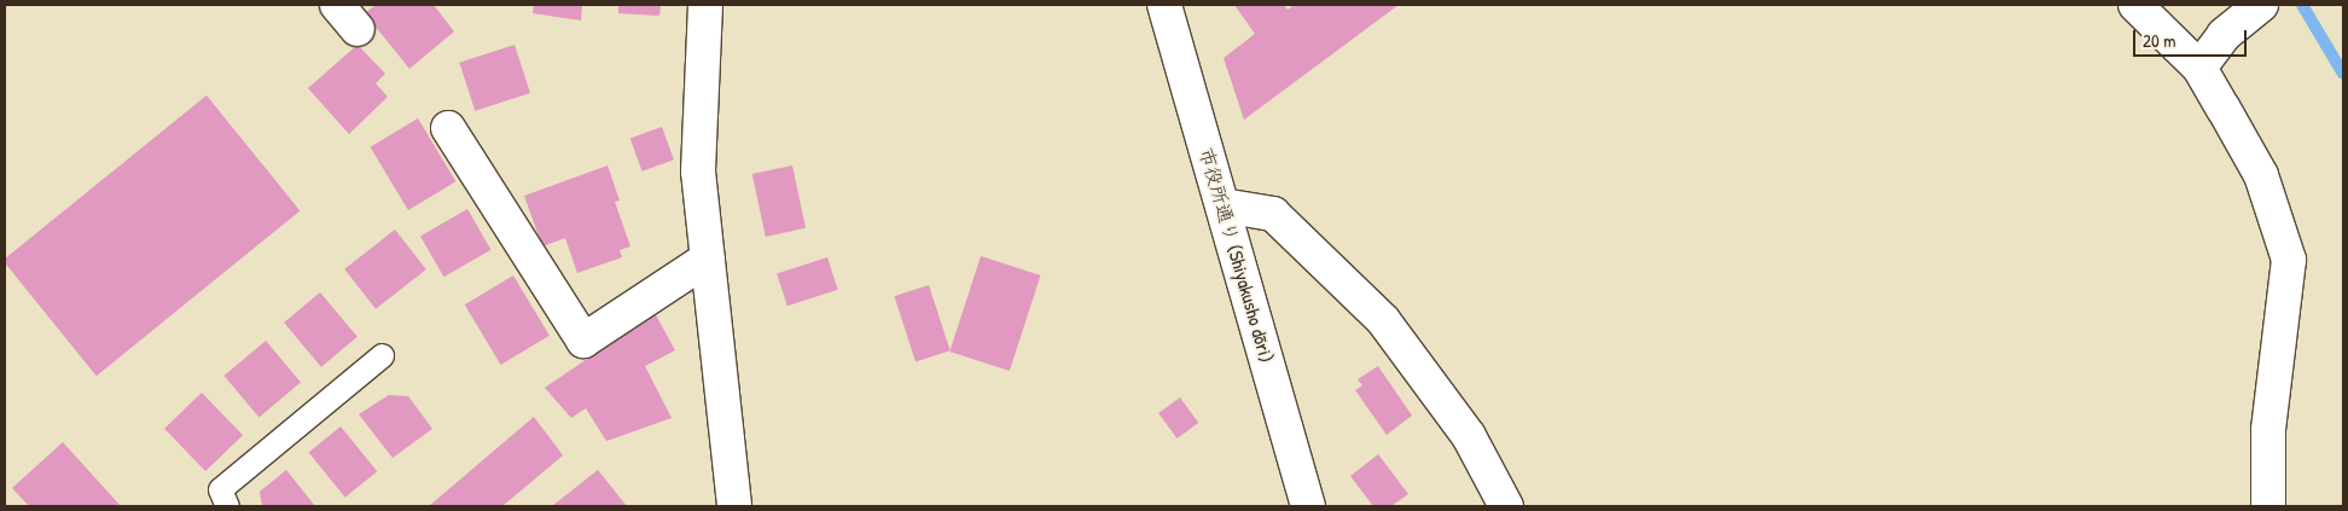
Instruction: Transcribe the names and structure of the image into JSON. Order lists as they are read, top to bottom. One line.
{"streets":{"street":["市役所通り (Shiyakusho dōri)"]},"scale_bar":"20 m"}
